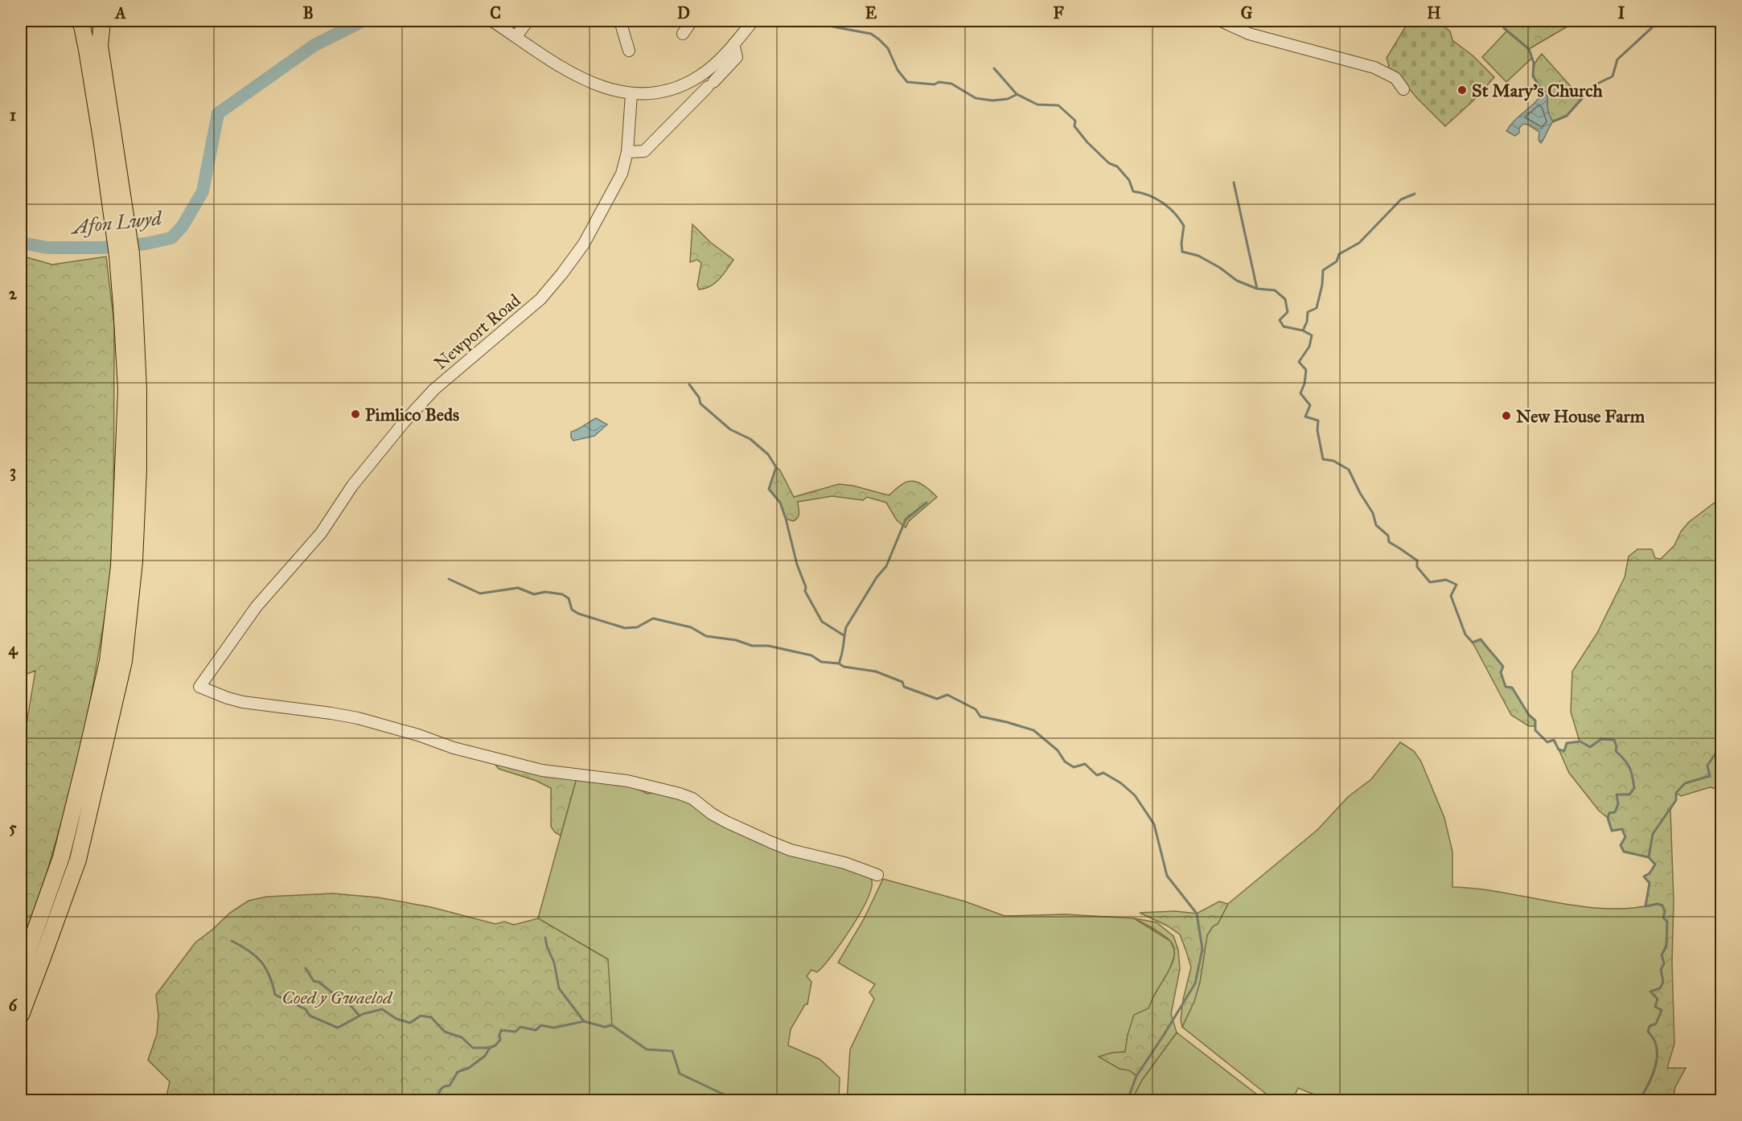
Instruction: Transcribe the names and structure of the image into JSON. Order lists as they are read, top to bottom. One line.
{"streets":{"street":["Newport Road"]},"water":["Afon Lwyd"],"parks":["Coed y Gwaelod"],"places":["St Mary's Church","Pimlico Beds","New House Farm"],"grid":{"columns":["A","B","C","D","E","F","G","H","I"],"rows":["1","2","3","4","5","6"]}}
